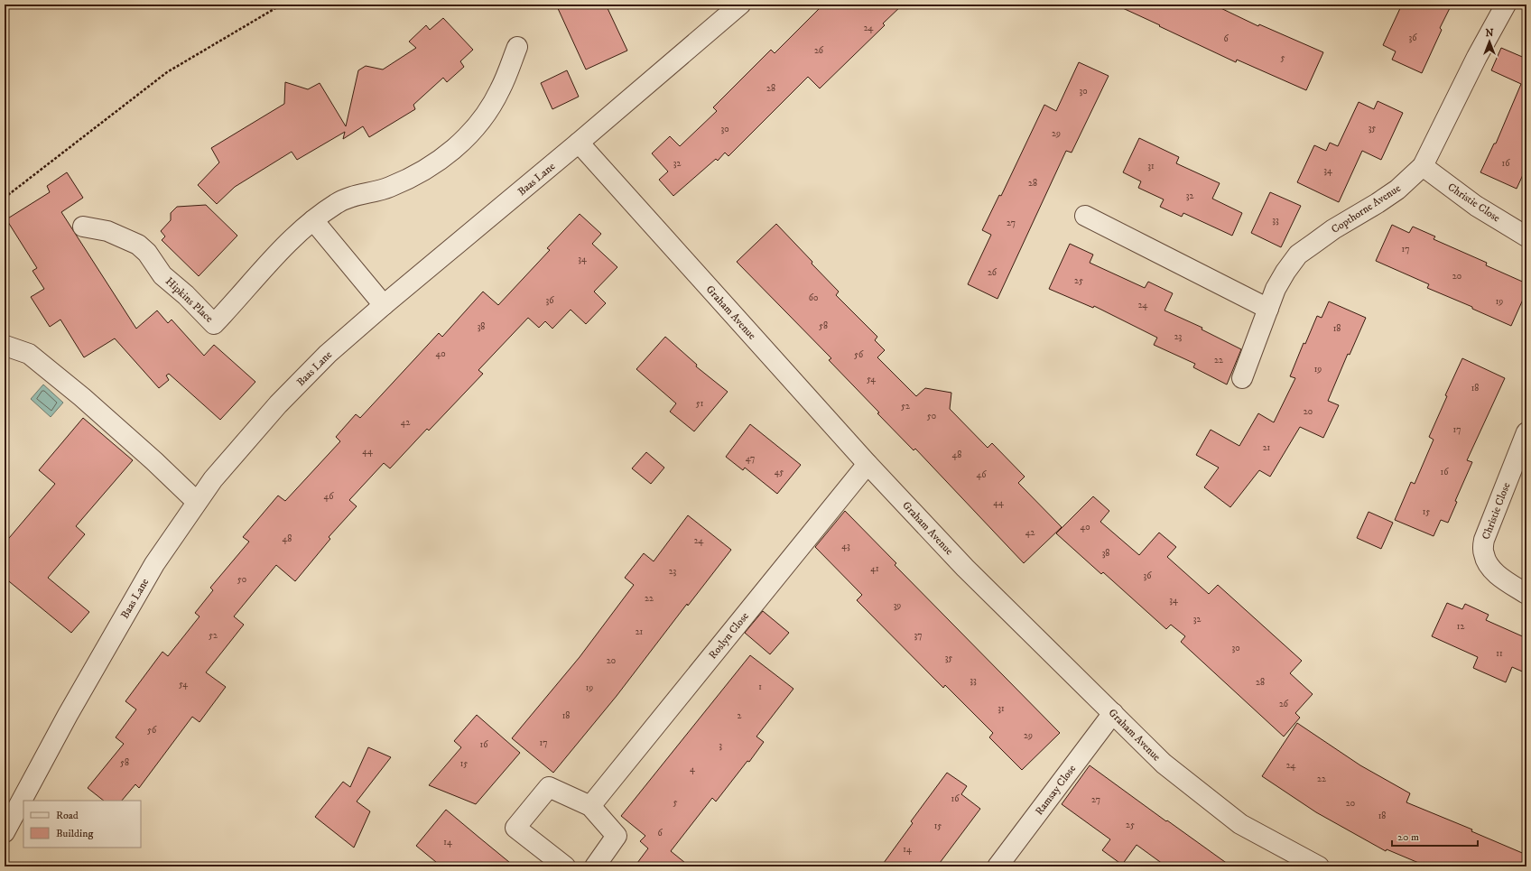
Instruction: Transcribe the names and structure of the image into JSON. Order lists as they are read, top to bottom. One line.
{"streets":{"street":["Baas Lane","Christie Close","Copthorne Avenue","Hipkins Place","Graham Avenue","Roslyn Close","Ramsay Close"]},"crossings":[["Baas Lane","Graham Avenue"],["Christie Close","Copthorne Avenue"],["Graham Avenue","Roslyn Close"],["Graham Avenue","Ramsay Close"]],"house_numbers":["24","36","6","26","5","28","30","35","30","29","32","16","31","34","28","32","33","27","17","34","26","20","25","60","36","19","24","58","38","18","23","40","56","22","19","54","18","51","52","20","50","42","17","21","44","48","47","45","16","46","46","44","15","40","42","48","24","43","38","41","23","36","50","22","34","39","32","12","21","52","37","30","11","35","20","33","28","54","1","19","26","31","18","2","56","29","17","16","3","58","15","24","4","22","16","27","5","20","18","25","15","6","14","14"],"legend":["Road","Building"],"scale_bar":"20 m","north":"top"}
